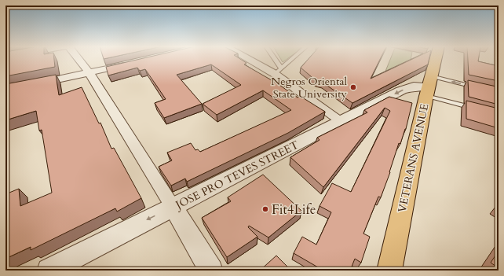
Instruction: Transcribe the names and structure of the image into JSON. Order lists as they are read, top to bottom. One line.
{"streets":{"main road":["VETERANS AVENUE"],"street":["JOSE PRO TEVES STREET"]},"crossings":[["VETERANS AVENUE","JOSE PRO TEVES STREET"]],"one_way":["JOSE PRO TEVES STREET"],"places":["Negros Oriental State University","Fit4Life"]}
